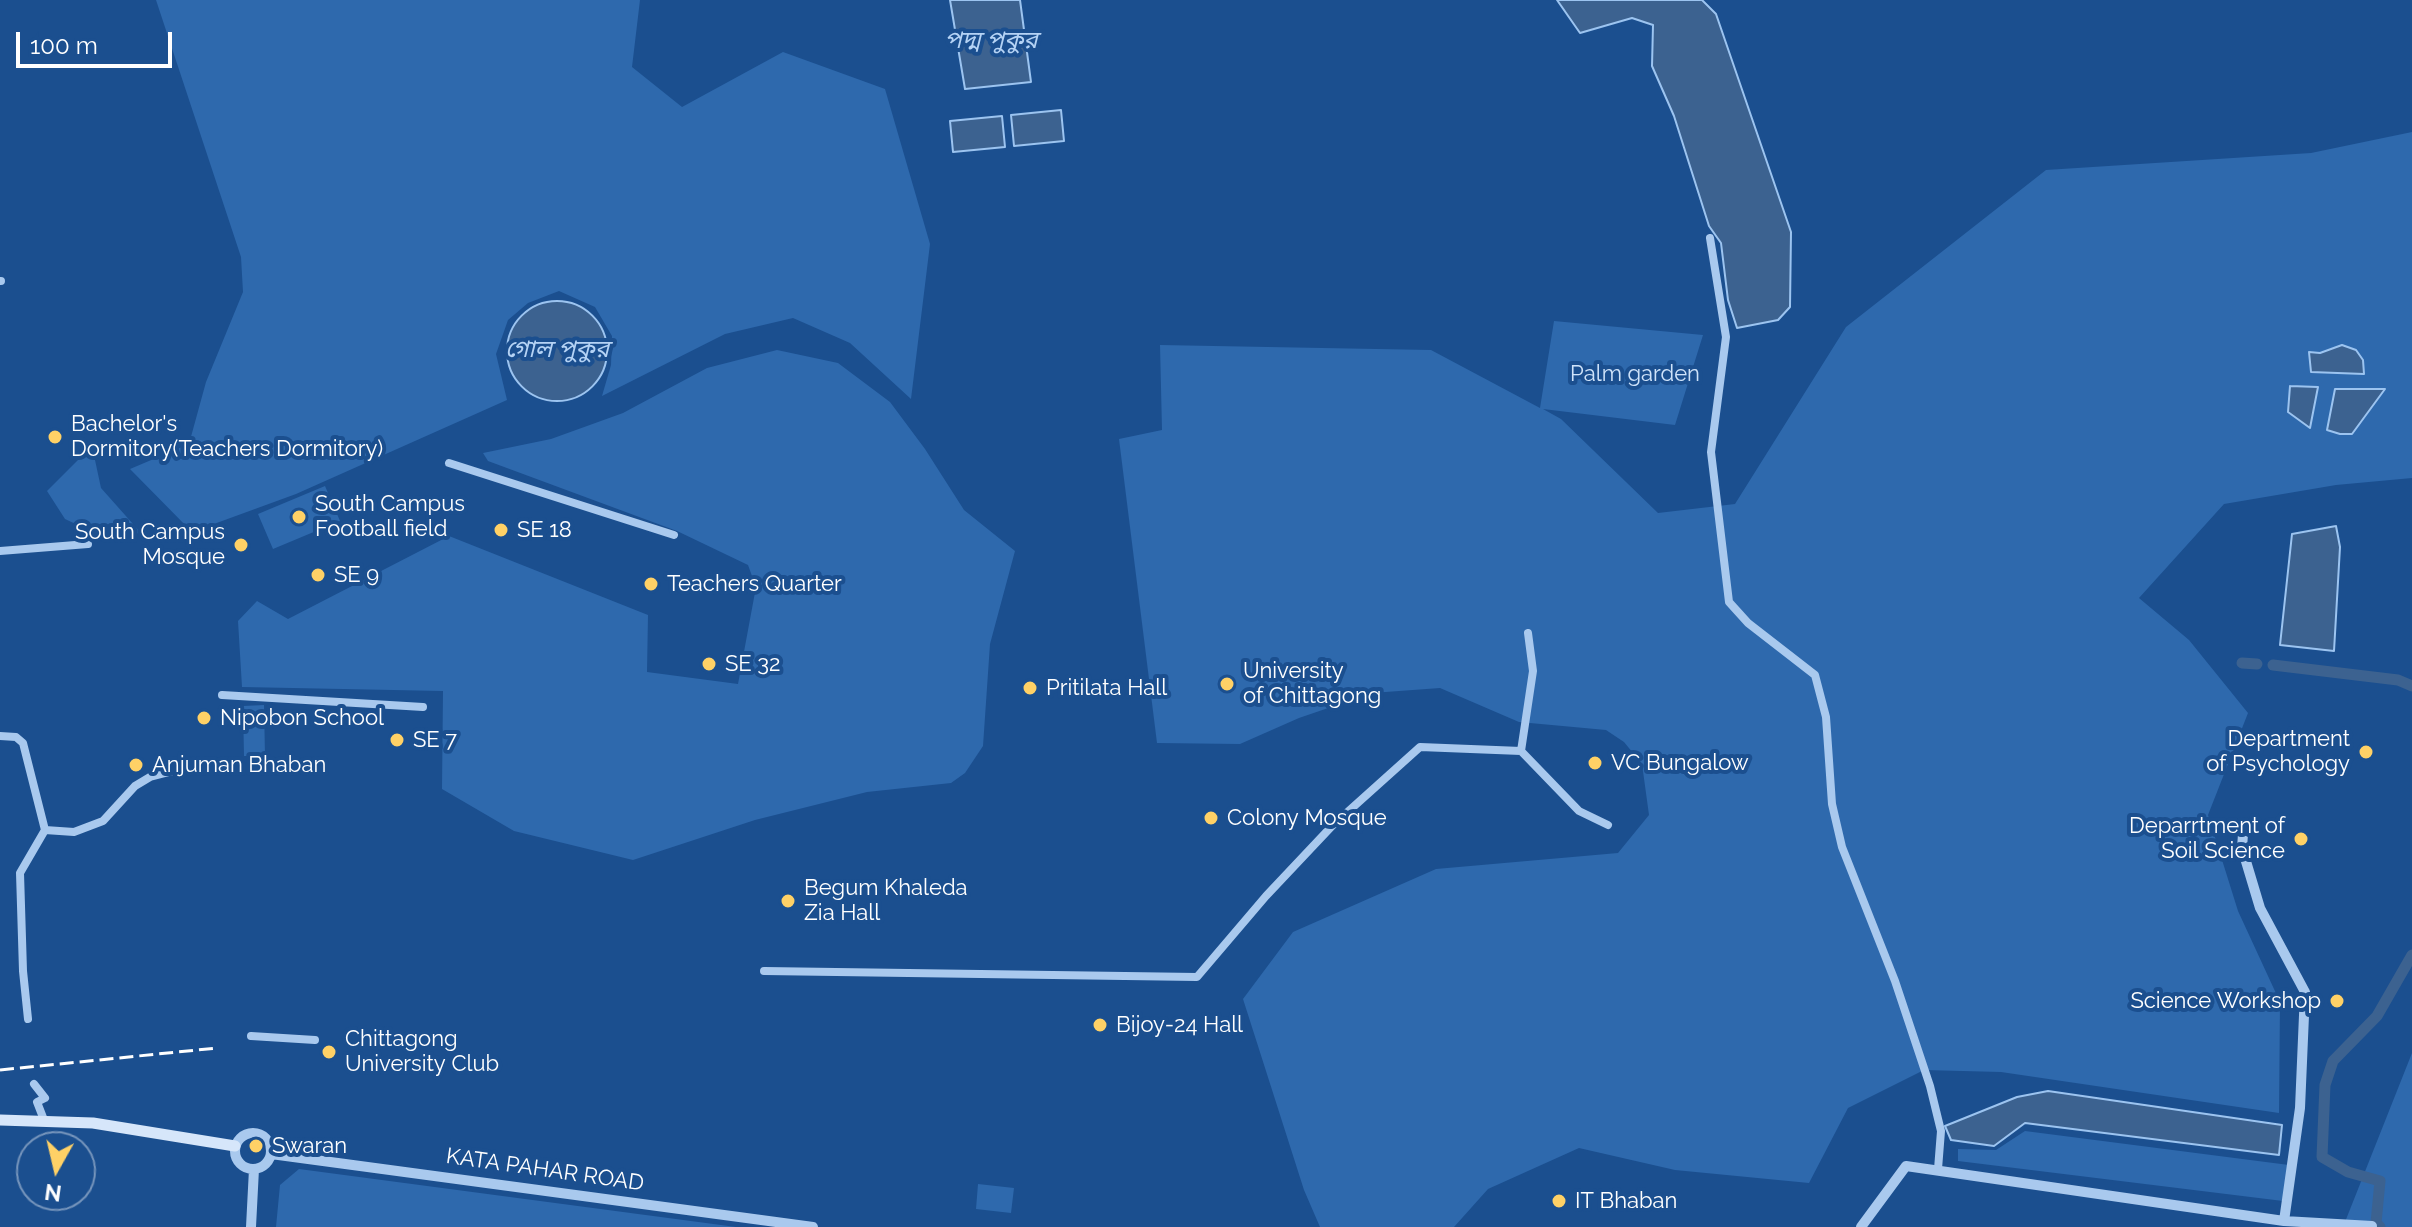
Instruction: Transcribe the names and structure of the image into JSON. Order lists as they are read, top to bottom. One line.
{"streets":{"street":["KATA PAHAR ROAD"]},"water":["পদ্ম পুকুর","গোল পুকুর"],"parks":["Palm garden"],"places":["Bachelor's Dormitory(Teachers Dormitory)","South Campus Football field","SE 18","South Campus Mosque","SE 9","Teachers Quarter","SE 32","University of Chittagong","Pritilata Hall","Nipobon School","SE 7","Department of Psychology","VC Bungalow","Anjuman Bhaban","Colony Mosque","Deparrtment of Soil Science","Begum Khaleda Zia Hall","Science Workshop","Bijoy-24 Hall","Chittagong University Club","Swaran","IT Bhaban"],"scale_bar":"100 m","north":"bottom"}
